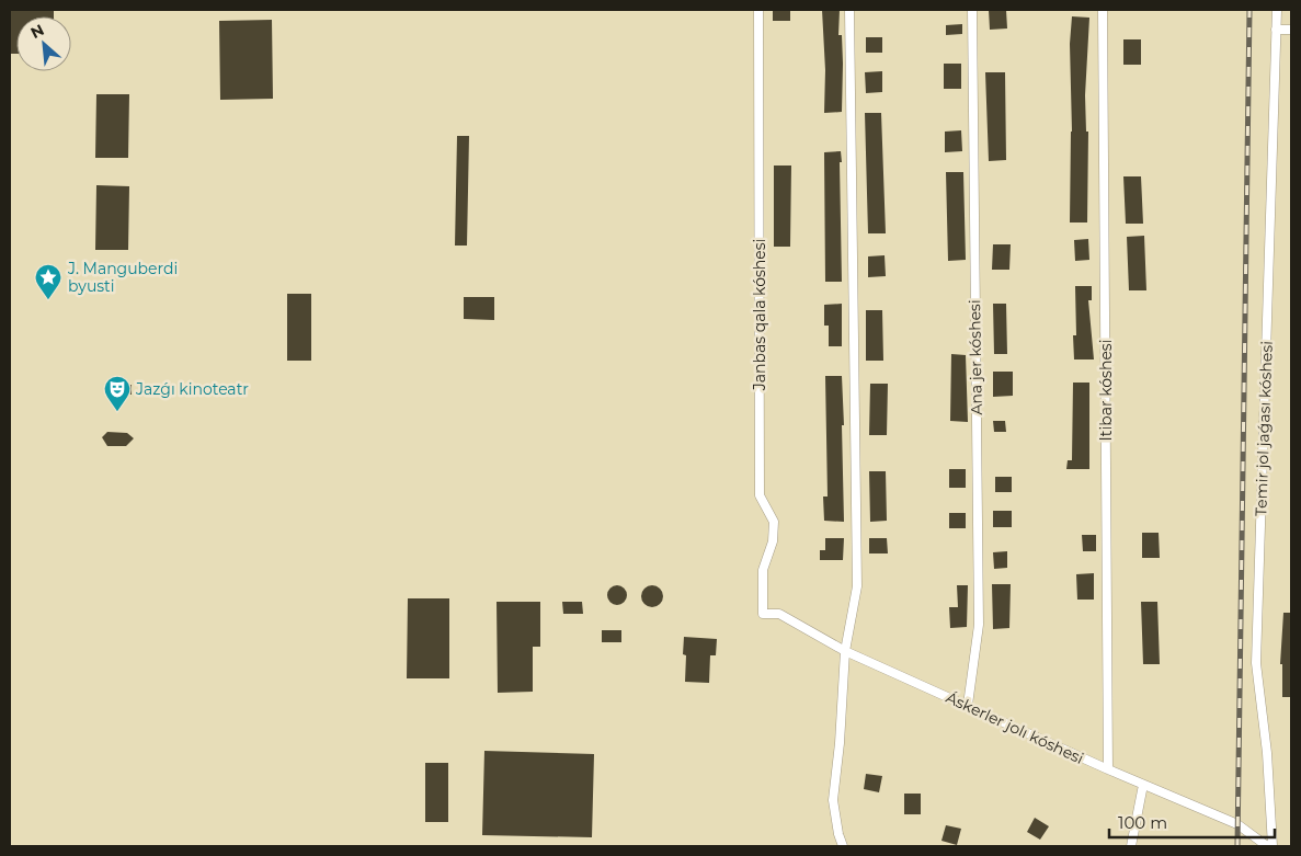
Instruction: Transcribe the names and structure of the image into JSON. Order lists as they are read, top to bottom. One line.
{"streets":{"street":["Janbas qala kóshesi","Ana jer kóshesi","Itibar kóshesi","Temir jol jaǵası kóshesi","Áskerler jolı kóshesi"]},"crossings":[["Janbas qala kóshesi","Áskerler jolı kóshesi"],["Ana jer kóshesi","Áskerler jolı kóshesi"],["Itibar kóshesi","Áskerler jolı kóshesi"]],"places":{"place":["J. Manguberdi byusti"],"theatre":["Jazǵı kinoteatr"]},"scale_bar":"100 m","north":"top left"}
